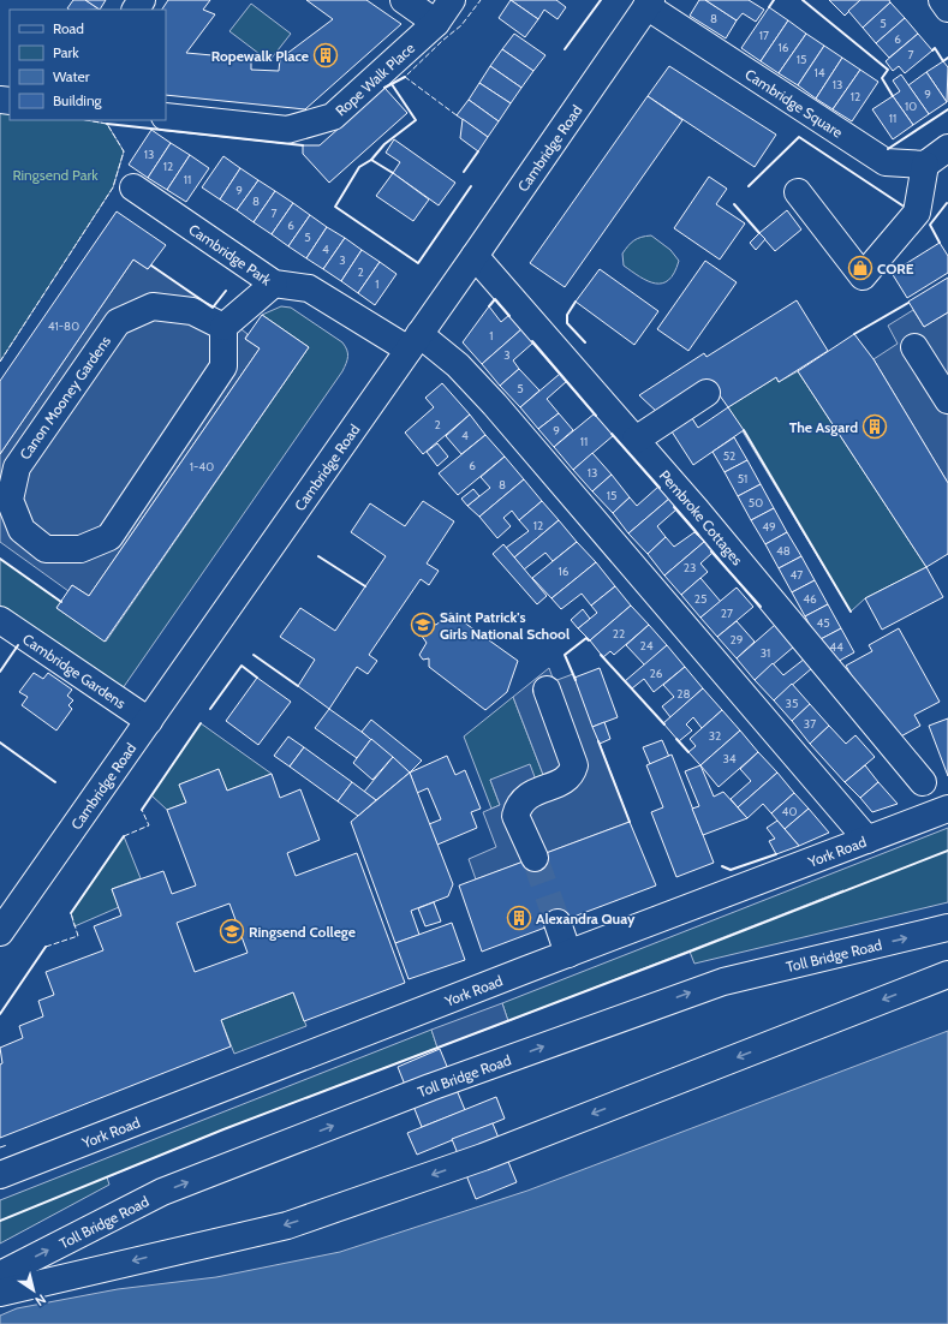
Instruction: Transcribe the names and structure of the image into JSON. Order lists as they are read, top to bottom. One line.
{"streets":{"street":["Rope Walk Place","Cambridge Square","Cambridge Road","Cambridge Park","Canon Mooney Gardens","Pembroke Cottages","Cambridge Gardens","York Road","Toll Bridge Road"]},"crossings":[["Cambridge Square","Cambridge Road"],["Cambridge Road","Cambridge Park"],["Cambridge Road","Pembroke Cottages"],["Cambridge Road","Cambridge Gardens"]],"parks":["Ringsend Park"],"places":{"building":["Ropewalk Place","The Asgard","Alexandra Quay"],"shop":["CORE"],"school or university":["Saint Patrick's Girls National School","Ringsend College"]},"house_numbers":["8","5","17","6","16","7","15","14","13","9","12","10","11","13","12","11","9","8","7","6","5","4","3","2","1","41-80","1","3","5","2","9","4","11","52","6","1-40","13","51","8","15","50","12","49","48","23","16","47","25","46","27","45","22","29","24","44","31","26","28","35","37","32","34","40"],"legend":["Road","Park","Water","Building"],"north":"bottom right"}
